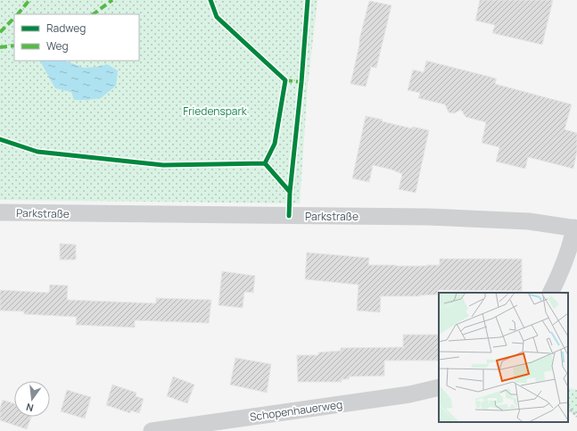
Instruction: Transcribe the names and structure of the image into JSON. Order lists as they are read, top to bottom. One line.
{"streets":{"street":["Parkstraße","Schopenhauerweg"]},"parks":["Friedenspark"],"legend":["Radweg","Weg"],"north":"bottom"}
